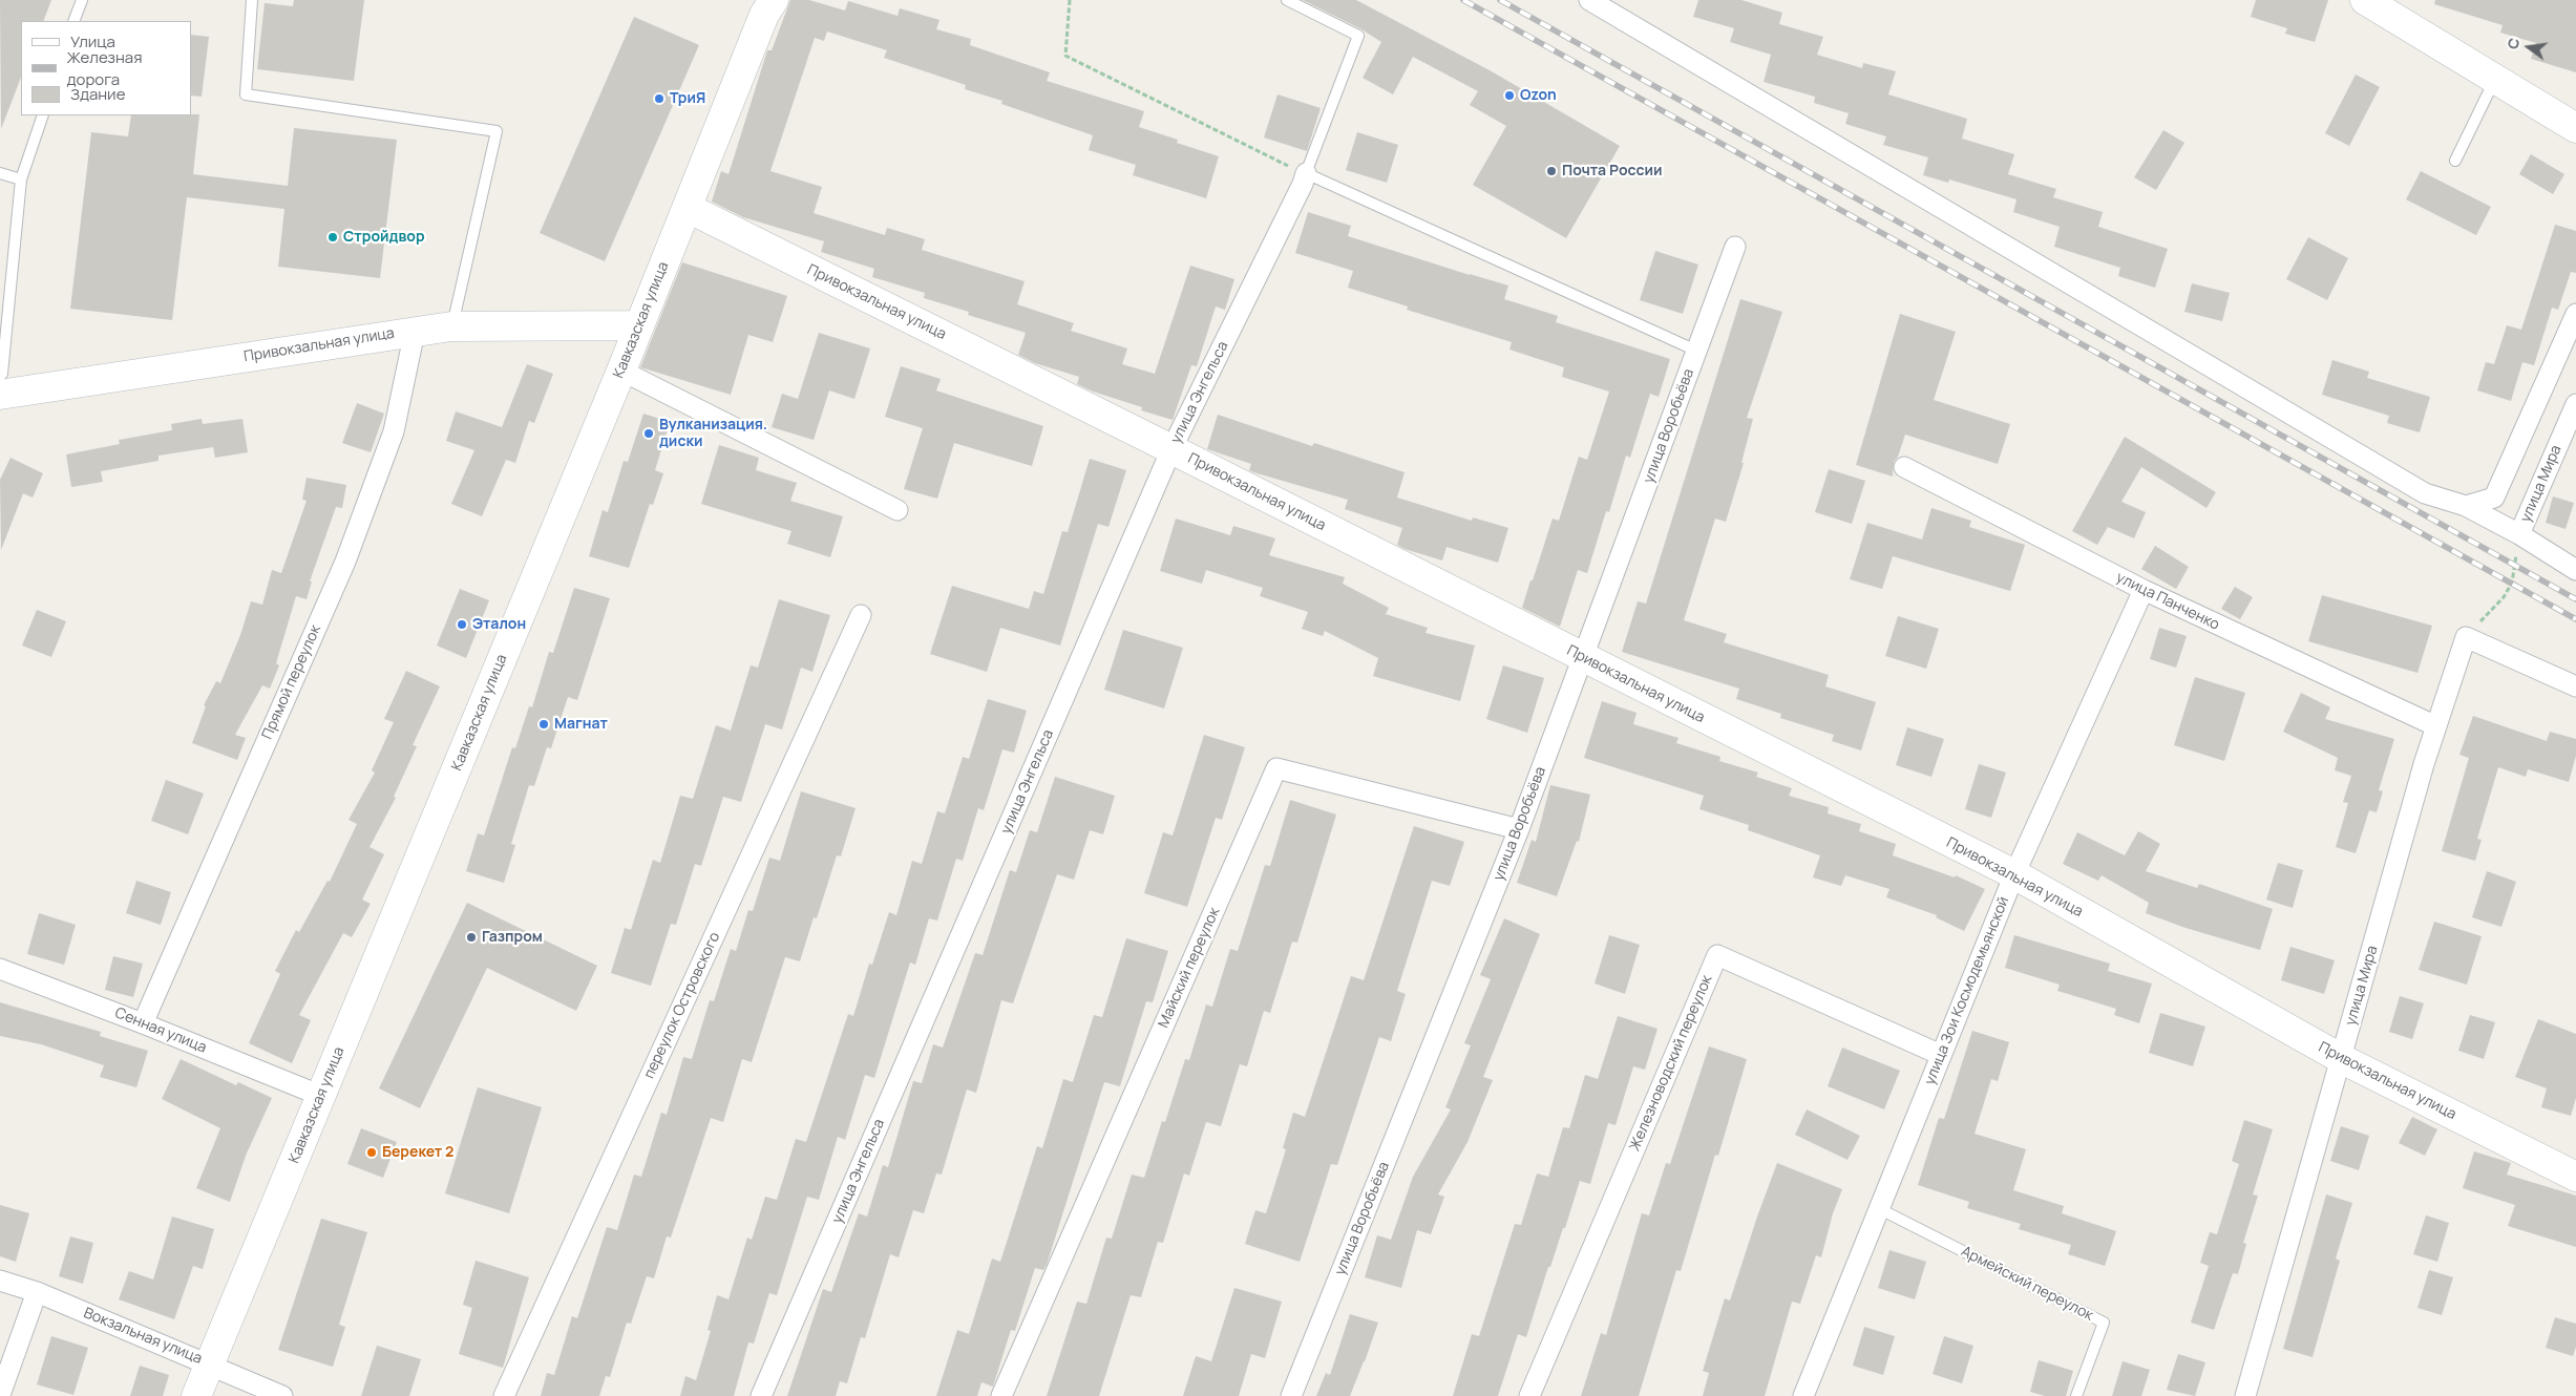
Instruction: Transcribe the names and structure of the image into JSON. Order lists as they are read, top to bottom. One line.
{"streets":{"street":["Привокзальная улица","Кавказская улица","улица Энгельса","улица Воробьёва","улица Мира","улица Панченко","Прямой переулок","Майский переулок","улица Зои Космодемьянской","переулок Островского","Сенная улица","Железноводский переулок","Вокзальная улица"],"lane":["Армейский переулок"]},"crossings":[["Привокзальная улица","Кавказская улица"],["Привокзальная улица","улица Энгельса"],["Привокзальная улица","улица Воробьёва"],["Привокзальная улица","улица Мира"],["Привокзальная улица","Прямой переулок"],["Привокзальная улица","улица Зои Космодемьянской"],["Кавказская улица","Сенная улица"],["Кавказская улица","Вокзальная улица"],["улица Воробьёва","Майский переулок"],["улица Мира","улица Панченко"],["улица Панченко","улица Зои Космодемьянской"],["Прямой переулок","Сенная улица"],["улица Зои Космодемьянской","Железноводский переулок"],["улица Зои Космодемьянской","Армейский переулок"]],"places":["Ozon","ТриЯ","Почта России","Стройдвор","Вулканизация. диски","Эталон","Магнат","Газпром","Берекет 2"],"legend":["Улица","Железная дорога","Здание"],"north":"left"}
